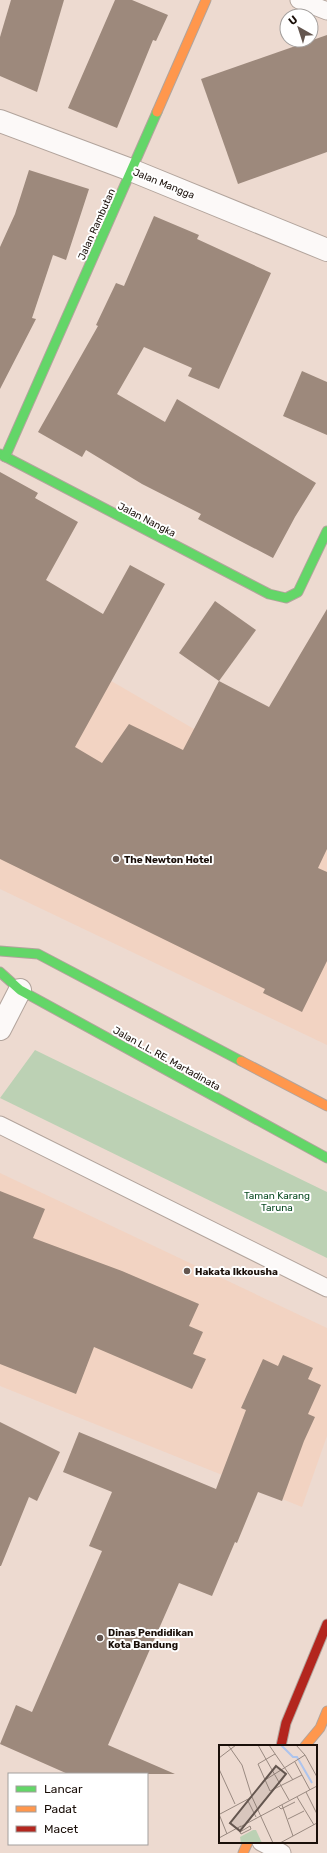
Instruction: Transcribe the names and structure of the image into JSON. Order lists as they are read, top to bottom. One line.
{"streets":{"main road":["Jalan Rambutan","Jalan Nangka","Jalan L.L. RE. Martadinata"],"street":["Jalan Mangga"]},"crossings":[["Jalan Mangga","Jalan Rambutan"],["Jalan Rambutan","Jalan Nangka"]],"parks":["Taman Karang Taruna"],"places":["The Newton Hotel","Hakata Ikkousha","Dinas Pendidikan Kota Bandung"],"legend":["Lancar","Padat","Macet"],"north":"top left"}
